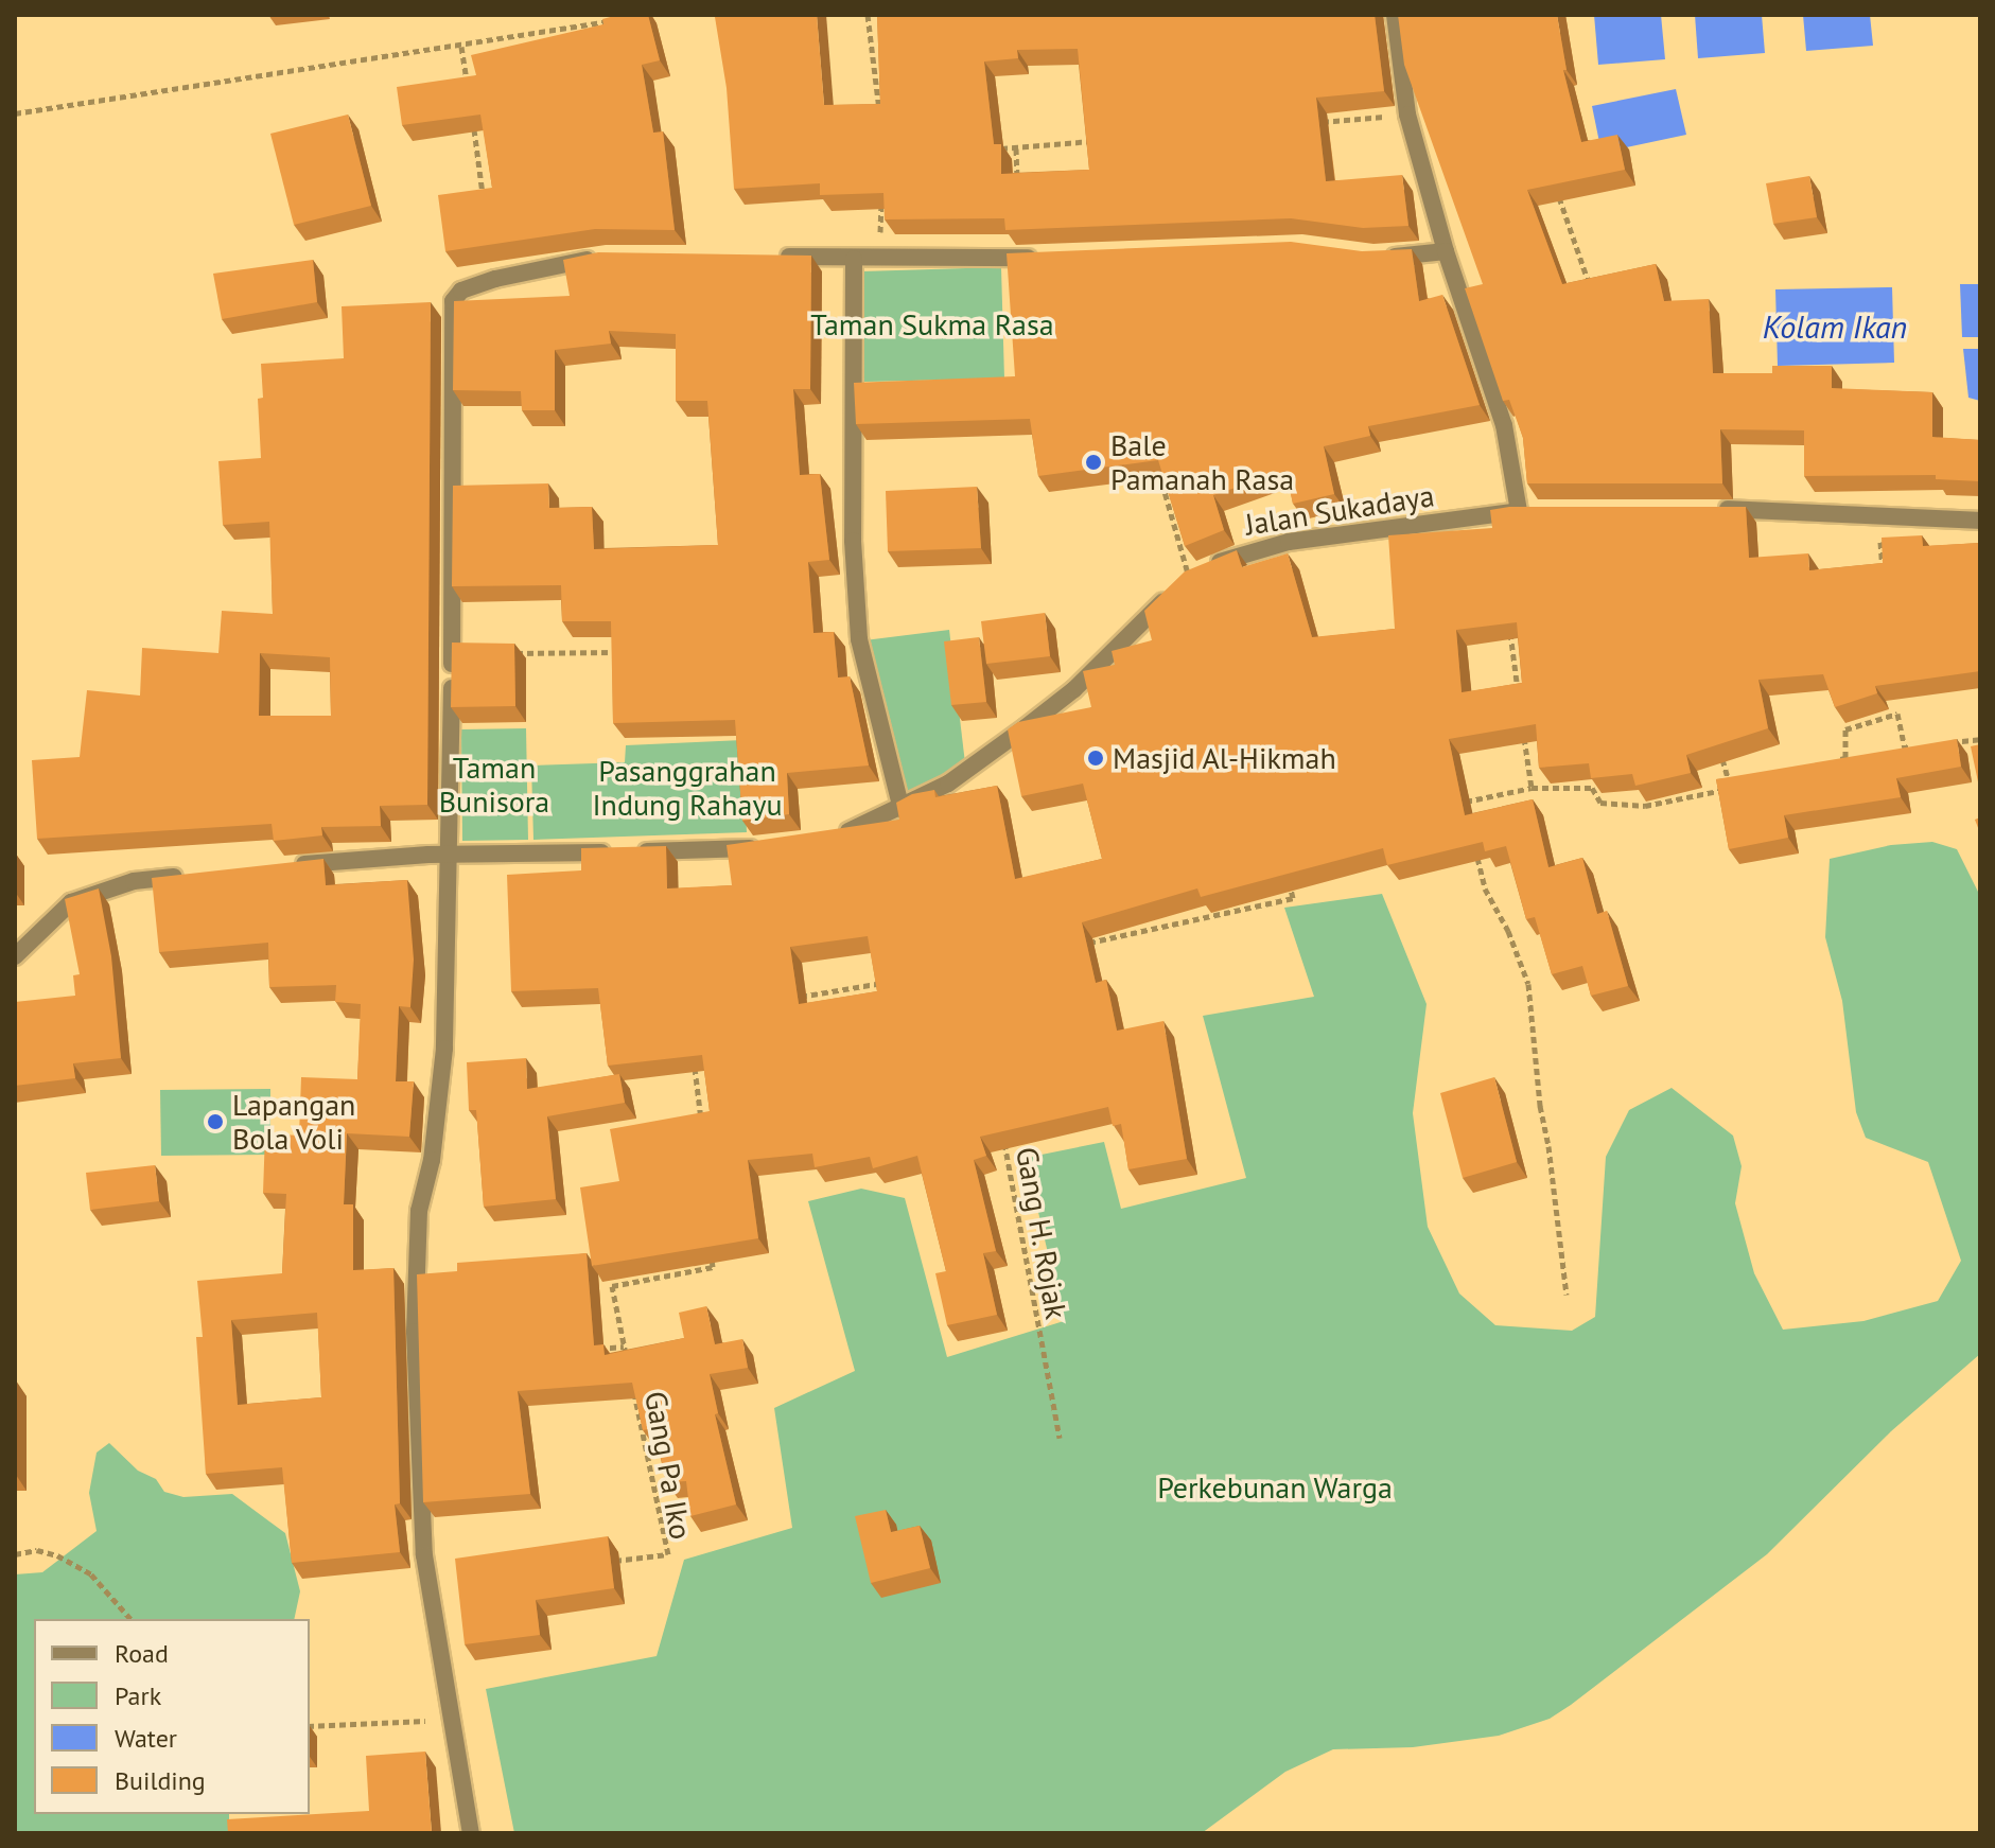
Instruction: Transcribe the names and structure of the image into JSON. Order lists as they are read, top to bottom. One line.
{"streets":{"street":["Jalan Sukadaya"],"path":["Gang H. Rojak","Gang Pa Iko"]},"water":["Kolam Ikan"],"parks":["Taman Sukma Rasa","Taman Bunisora","Pasanggrahan Indung Rahayu","Perkebunan Warga"],"places":["Bale Pamanah Rasa","Masjid Al-Hikmah","Lapangan Bola Voli"],"legend":["Road","Park","Water","Building"]}
